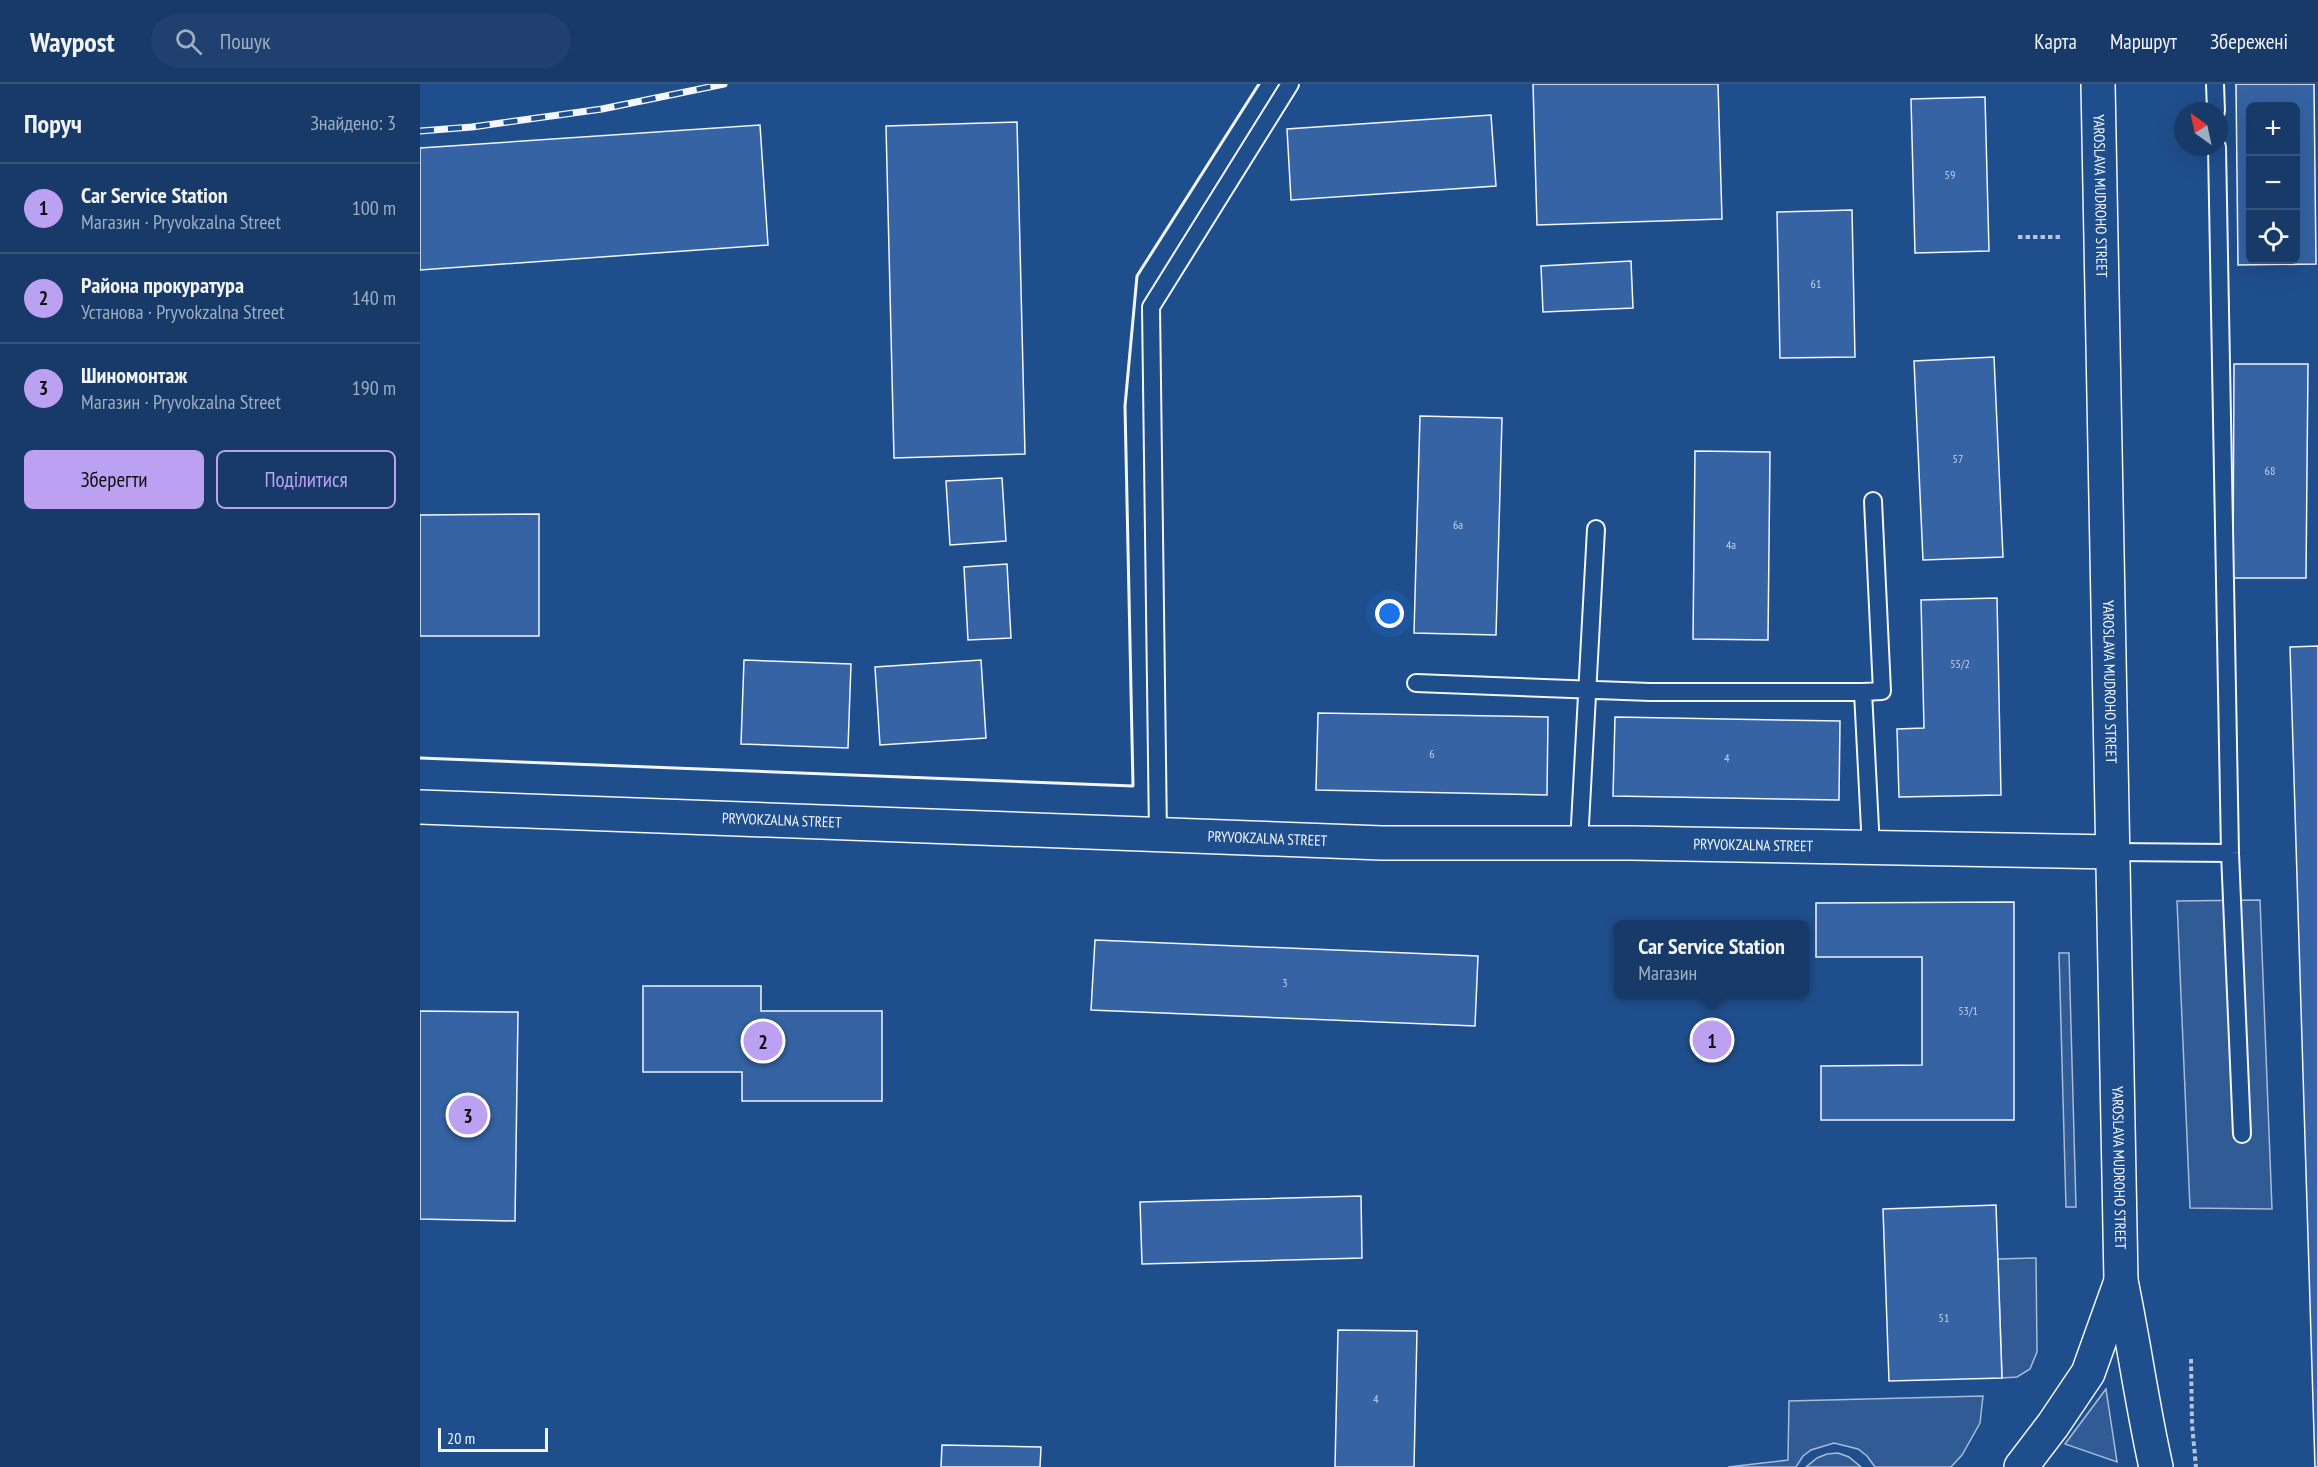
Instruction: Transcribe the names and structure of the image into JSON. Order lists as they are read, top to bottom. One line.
{"streets":{"street":["YAROSLAVA MUDROHO STREET","PRYVOKZALNA STREET"]},"crossings":[["YAROSLAVA MUDROHO STREET","PRYVOKZALNA STREET"]],"house_numbers":["59","61","57","68","6а","4а","55/2","6","4","3","53/1","51","4"],"scale_bar":"20 m","north":"top left","page":{"header":"Waypost","search":"Пошук","nav":["Карта","Маршрут","Збережені"],"heading":["Поруч","Знайдено: 3"],"map_buttons":["+","−"],"list":[{"mark":"1","name":"Car Service Station","note":"Магазин · Pryvokzalna Street","value":"100 m"},{"mark":"2","name":"Района прокуратура","note":"Установа · Pryvokzalna Street","value":"140 m"},{"mark":"3","name":"Шиномонтаж","note":"Магазин · Pryvokzalna Street","value":"190 m"}],"buttons":["Зберегти","Поділитися"],"popup":["Car Service Station","Магазин"],"pins":["1","2","3"],"scale":"20 m"}}
